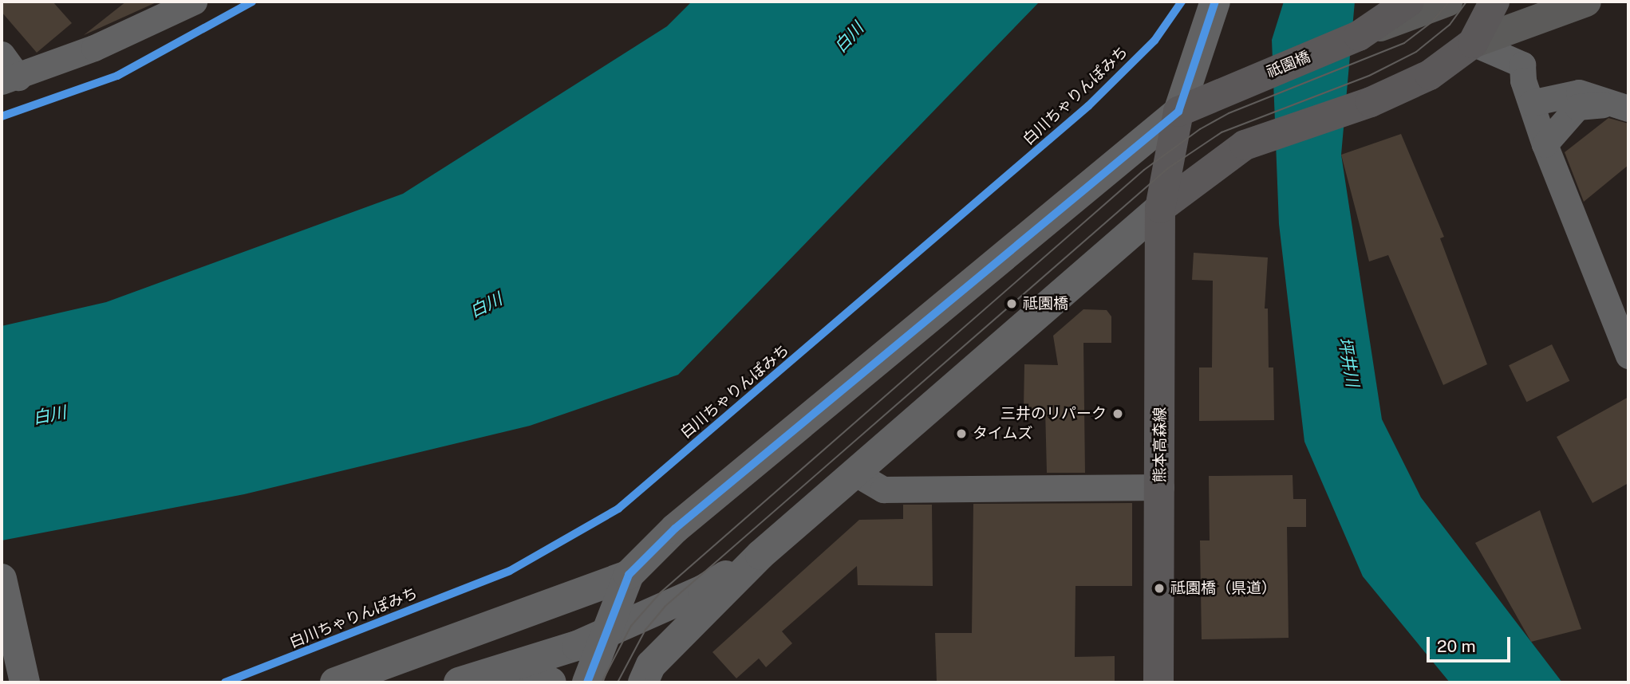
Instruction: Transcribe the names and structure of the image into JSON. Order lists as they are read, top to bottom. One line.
{"streets":{"main road":["祇園橋","熊本高森線"],"cycle path":["白川ちゃりんぽみち"]},"crossings":[["祇園橋","熊本高森線"]],"water":["白川","坪井川"],"places":["祗園橋","三井のリパーク","タイムズ","祗園橋（県道）"],"scale_bar":"20 m"}
